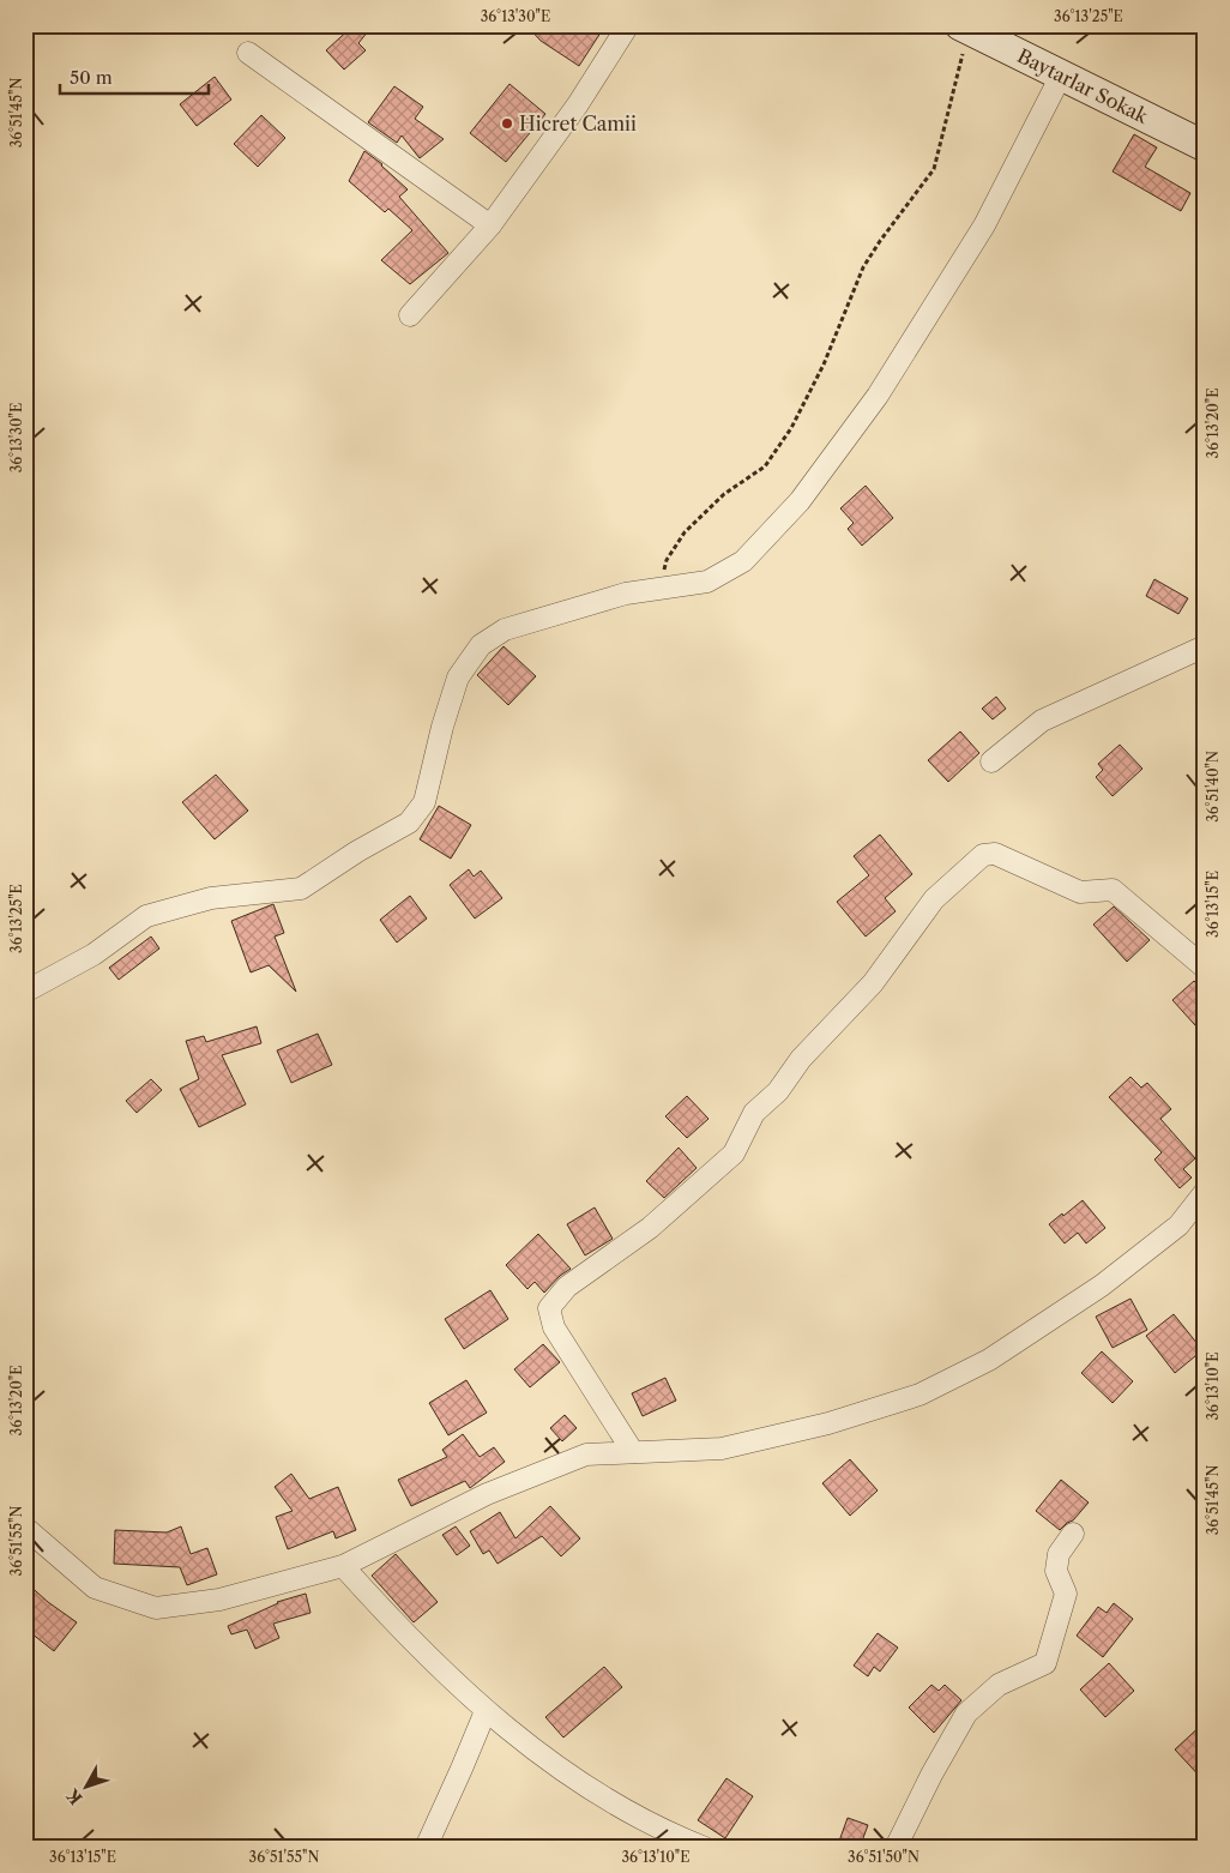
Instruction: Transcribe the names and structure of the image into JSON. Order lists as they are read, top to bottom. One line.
{"streets":{"street":["Baytarlar Sokak"]},"places":["Hicret Camii"],"scale_bar":"50 m","north":"bottom left","coordinates":["36°13'30\"E","36°13'25\"E","36°51'45\"N","36°13'20\"E","36°51'40\"N","36°13'15\"E","36°13'10\"E","36°51'55\"N","36°51'50\"N"]}
